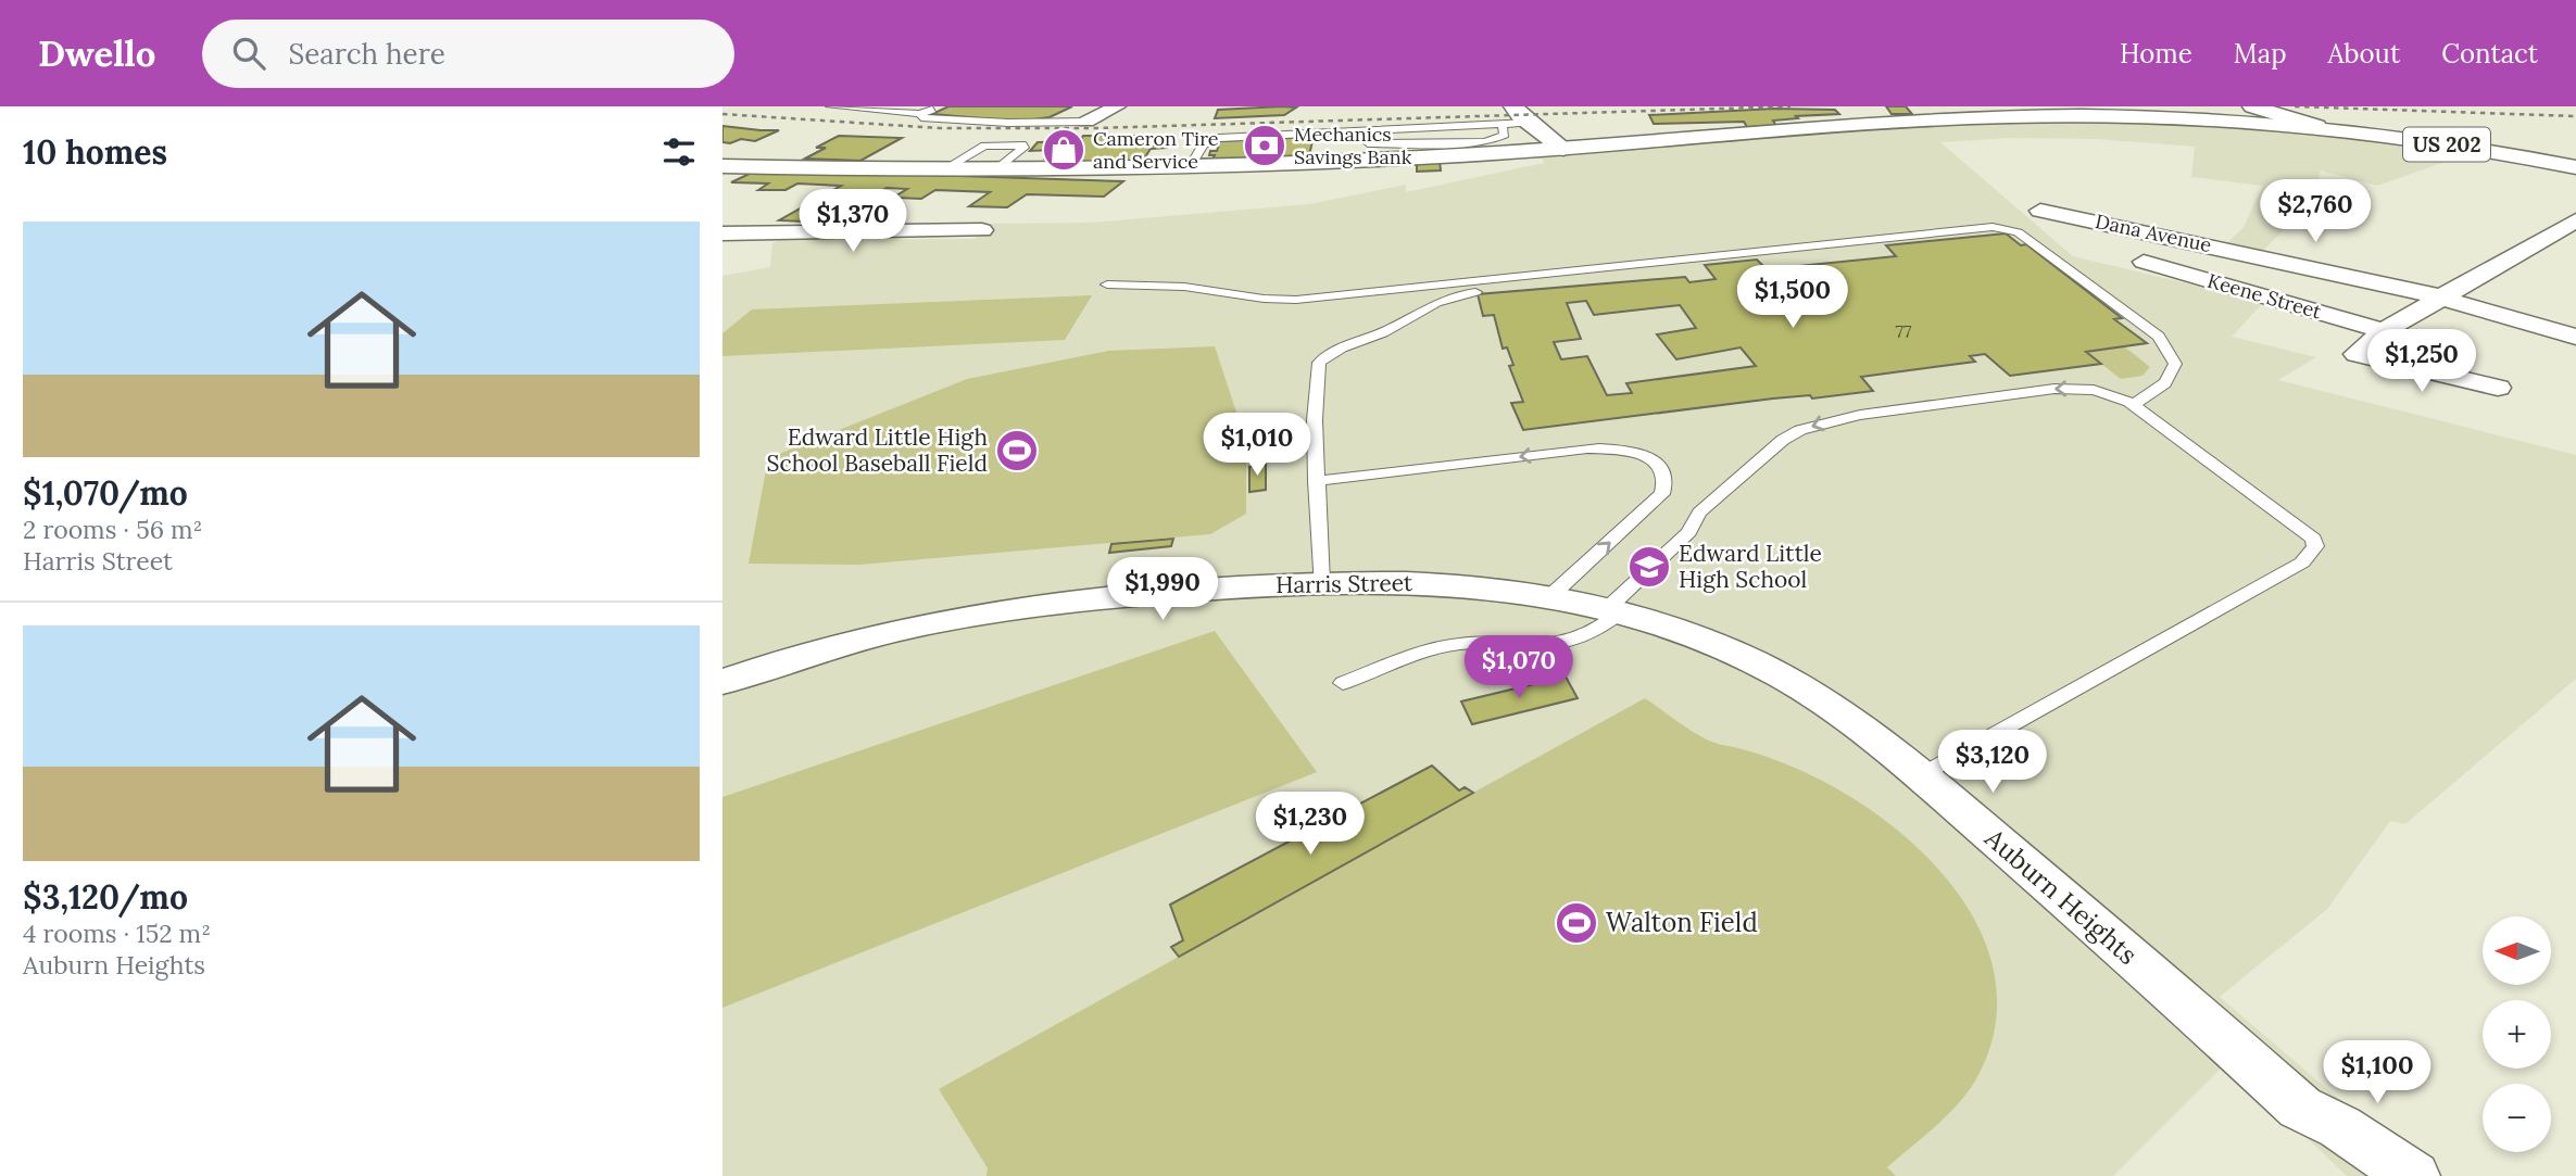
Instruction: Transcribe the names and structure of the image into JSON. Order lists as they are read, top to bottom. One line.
{"streets":{"main road":["US 202"],"street":["Dana Avenue","Keene Street","Harris Street","Auburn Heights"]},"crossings":[["Harris Street","Auburn Heights"]],"places":{"bank":["Mechanics Savings Bank"],"shop":["Cameron Tire and Service"],"sports":["Edward Little High School Baseball Field","Walton Field"],"school or university":["Edward Little High School"]},"house_numbers":["77"],"north":"left","page":{"header":"Dwello","search":"Search here","nav":["Home","Map","About","Contact"],"heading":"10 homes","price":["$2,760","$1,370","$1,500","$1,250","$1,010","$1,990","$1,070","$3,120","$1,230","$1,100"],"list":[{"name":"$1,070/mo","note":"2 rooms · 56 m² · Harris Street"},{"name":"$3,120/mo","note":"4 rooms · 152 m² · Auburn Heights"}],"map_buttons":["+","−"]}}
